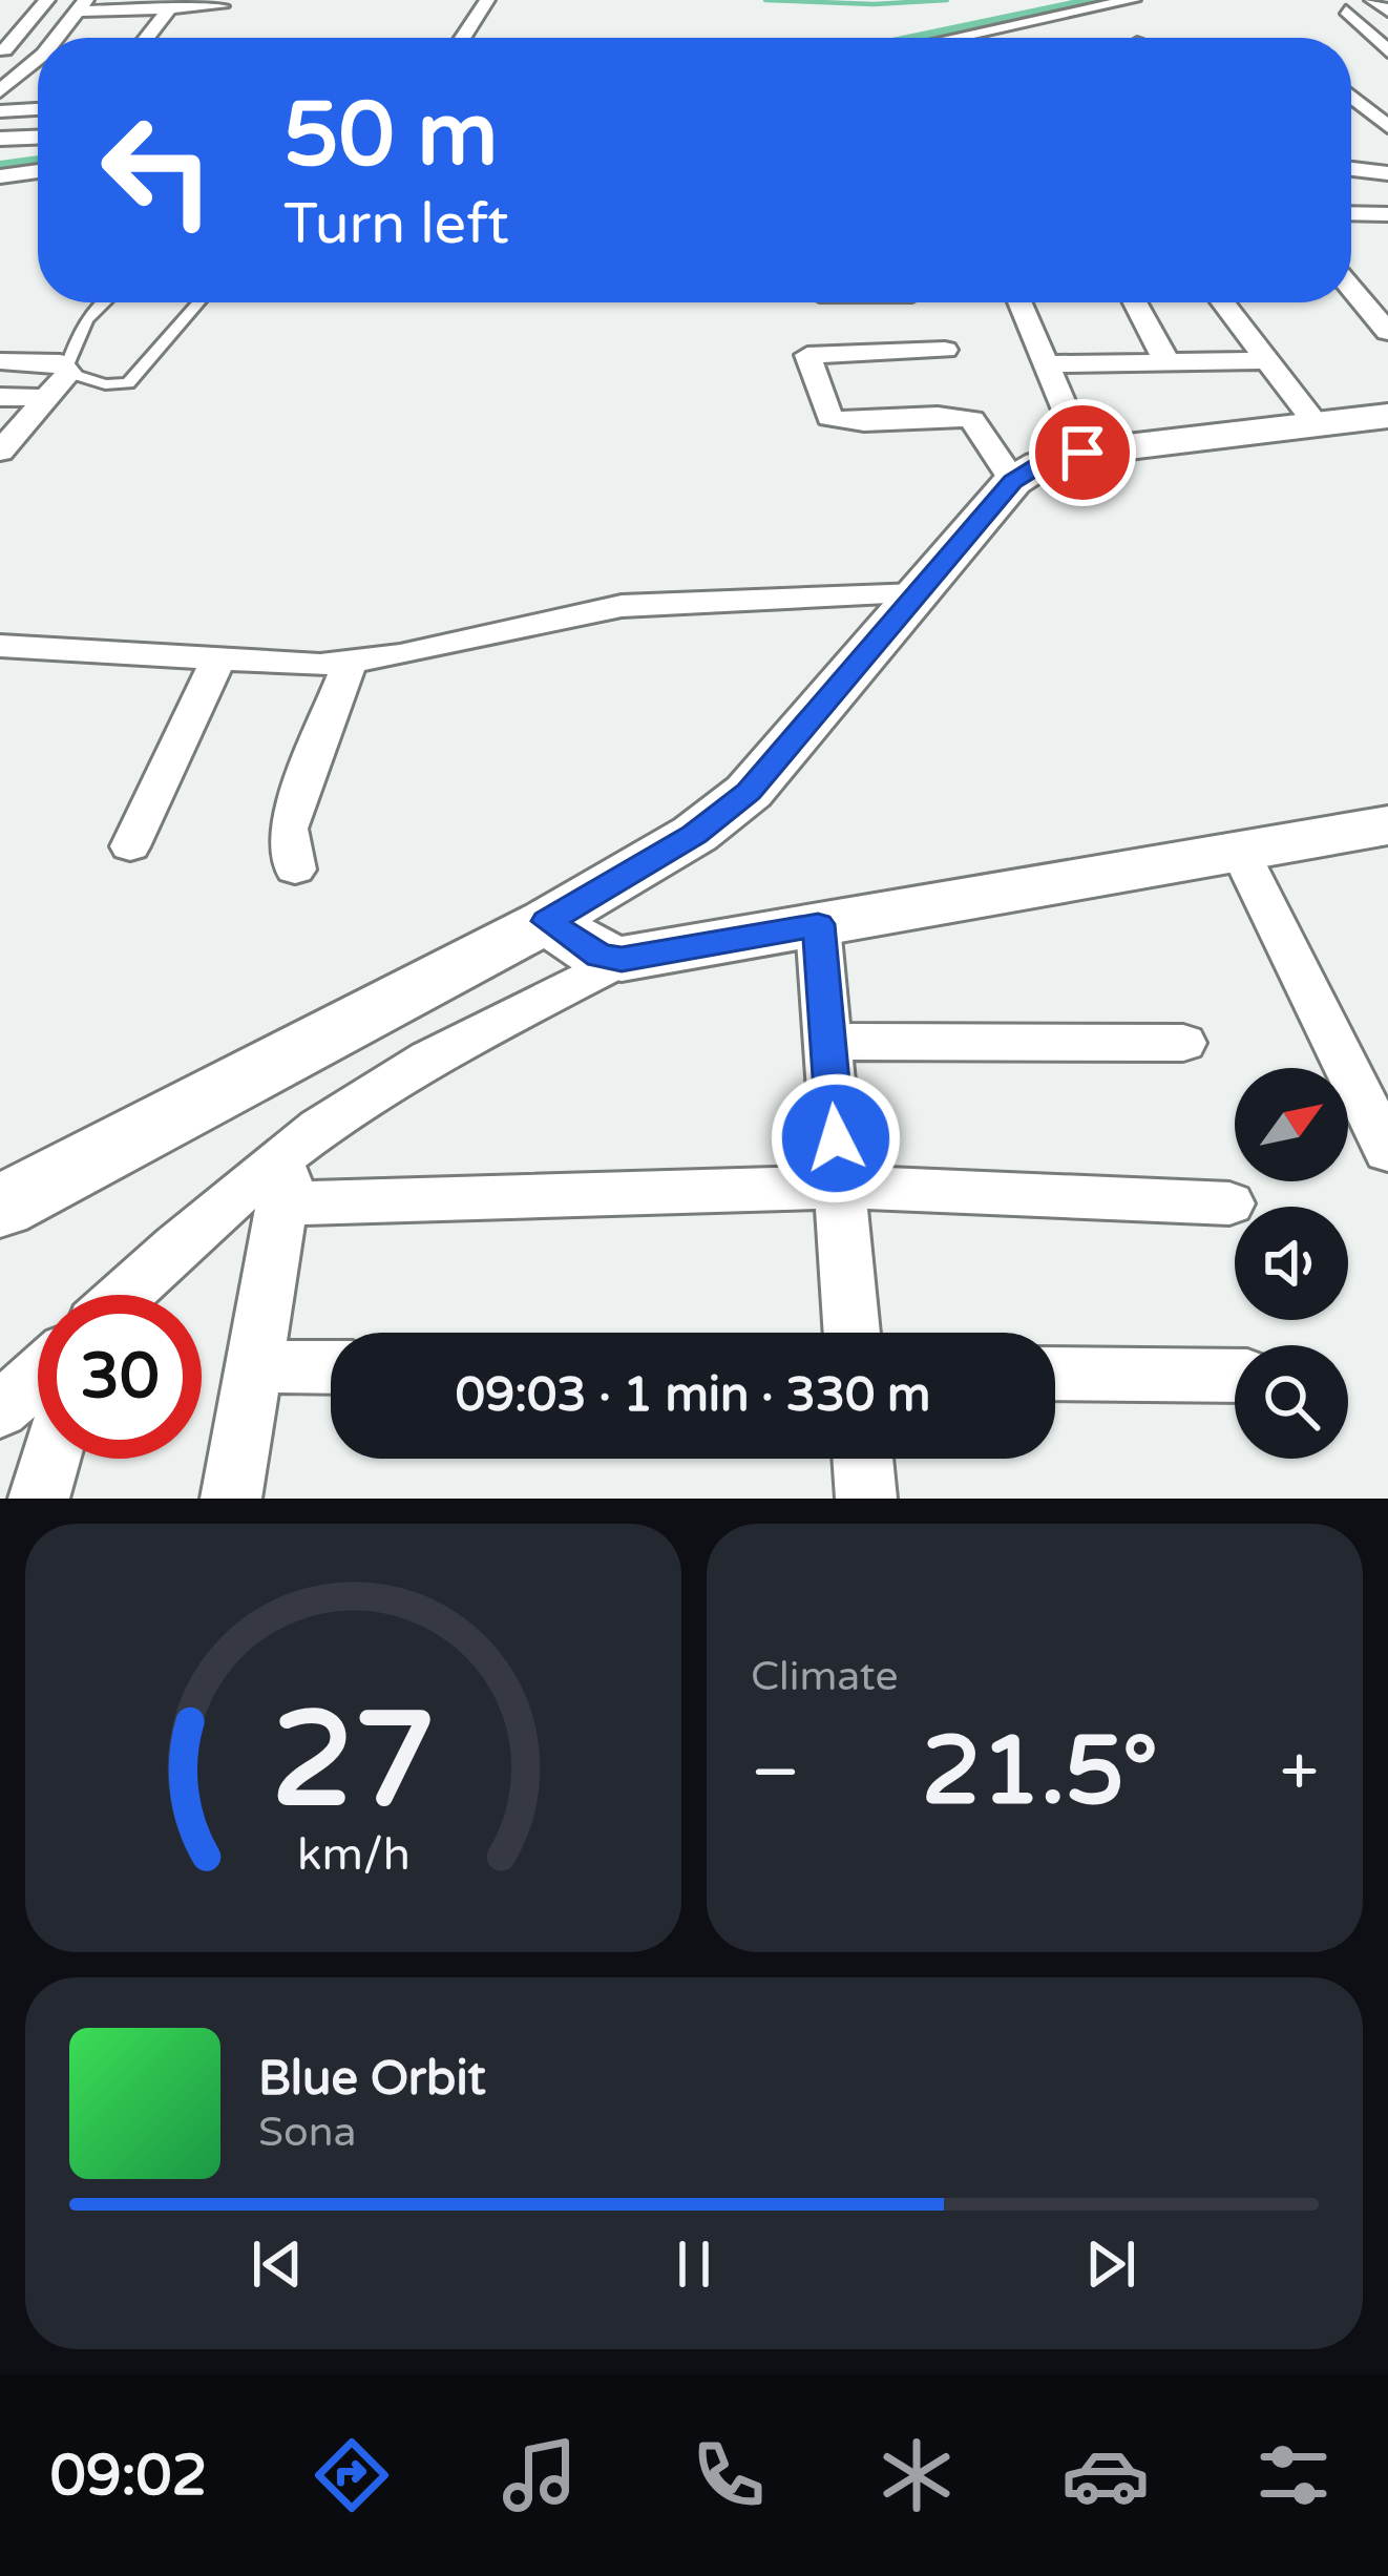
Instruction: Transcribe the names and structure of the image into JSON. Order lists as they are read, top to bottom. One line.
{"north":"top right","page":{"turn":["50 m","Turn left"],"limit":"30","trip":"09:03 · 1 min · 330 m","tile":"Climate","heat":["−","21.5°","+"],"song":["Blue Orbit","Sona"],"tabs":"09:02","gauge":["27","km/h"]}}
